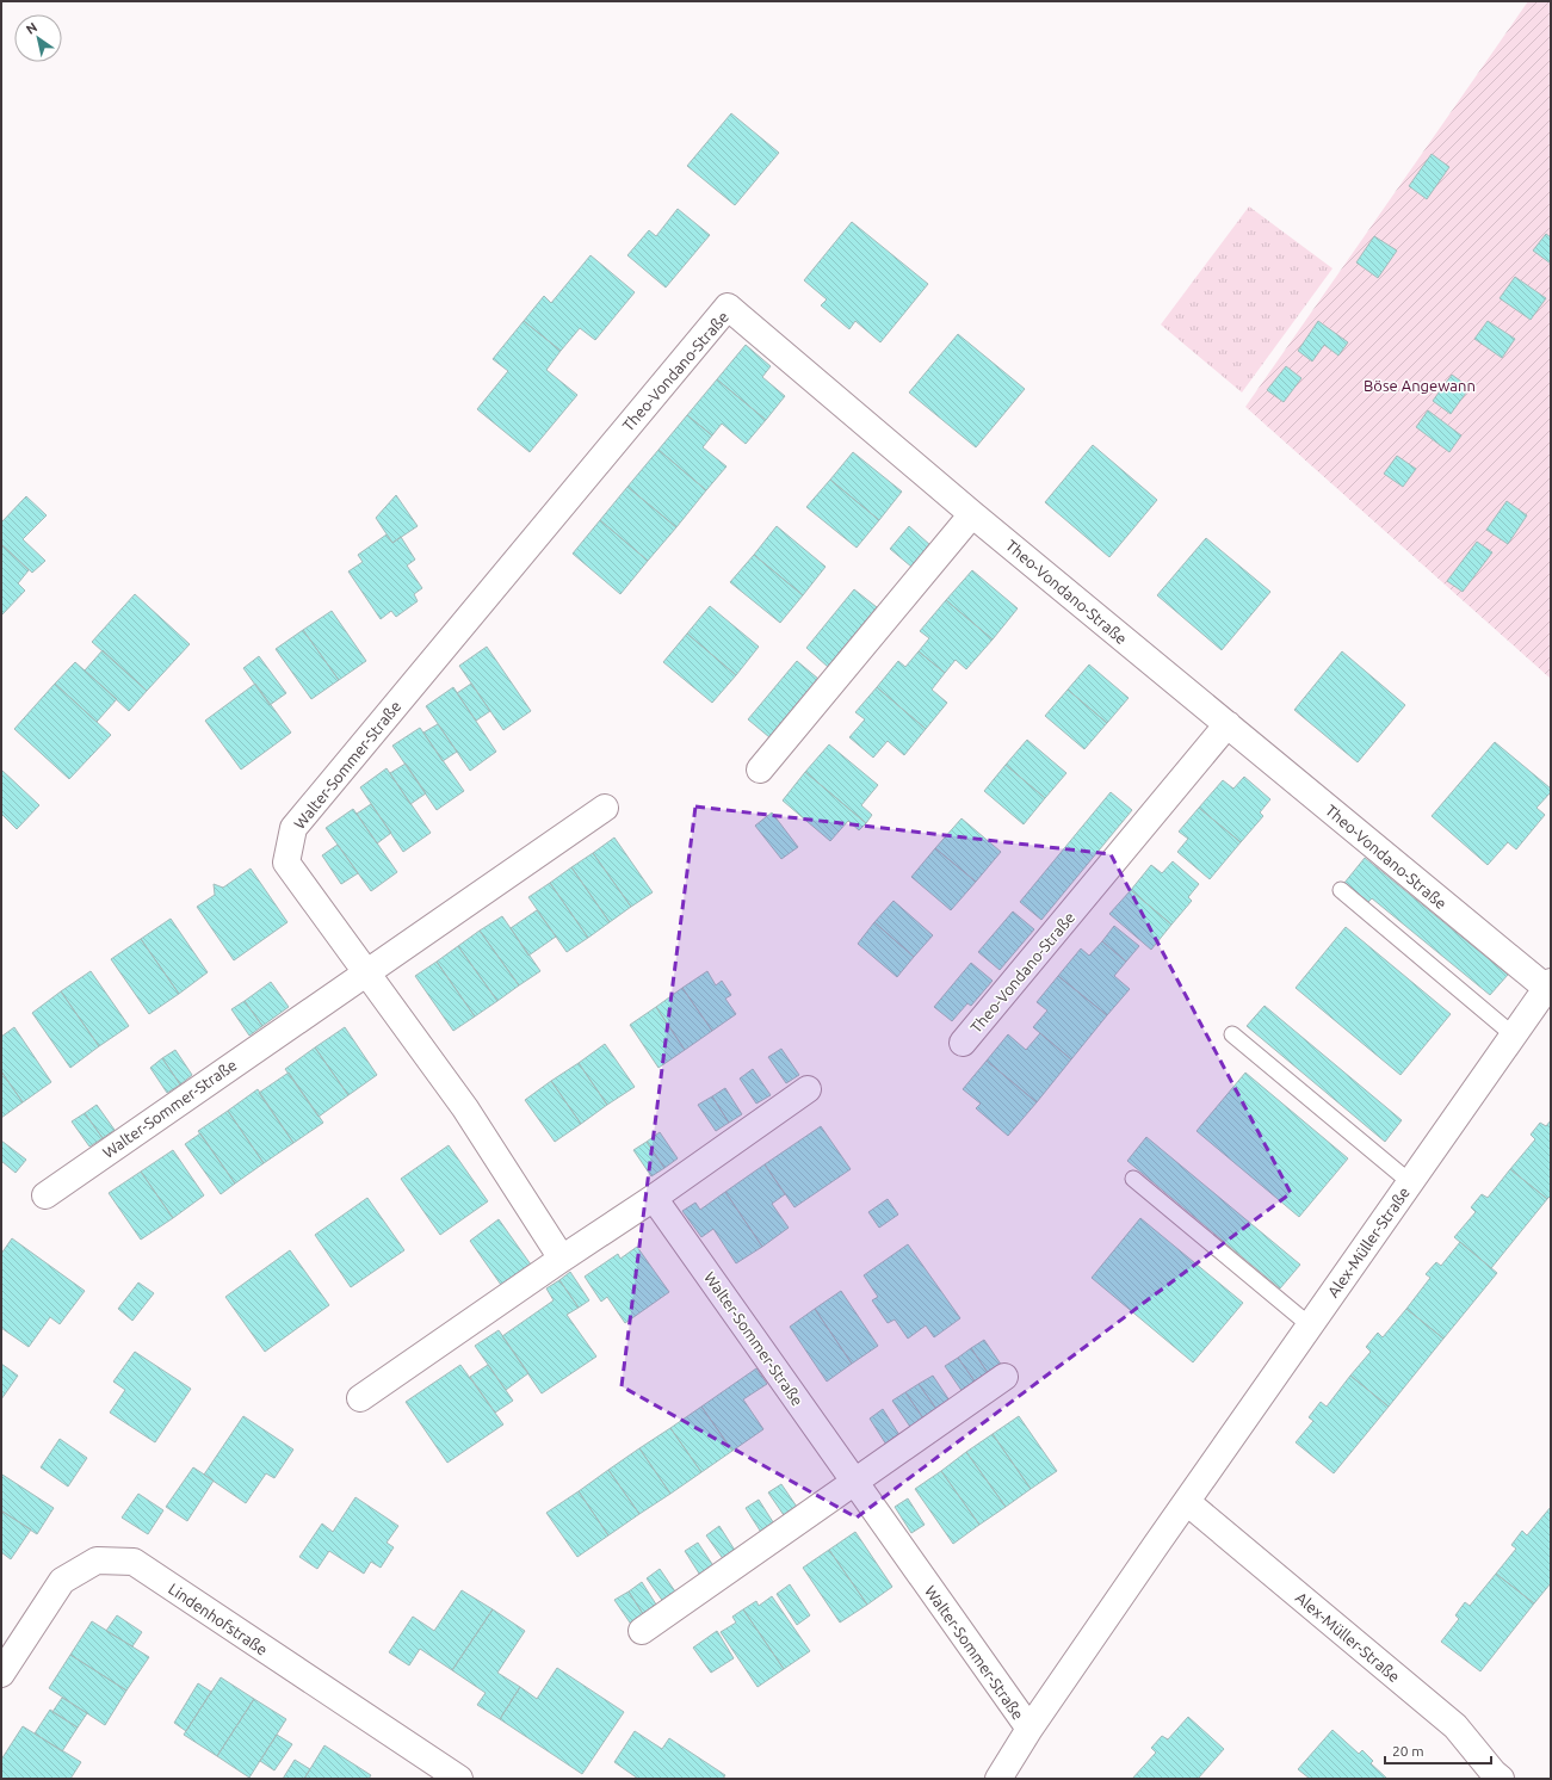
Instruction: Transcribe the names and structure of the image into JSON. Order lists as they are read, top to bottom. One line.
{"streets":{"street":["Theo-Vondano-Straße","Walter-Sommer-Straße","Alex-Müller-Straße","Lindenhofstraße"]},"crossings":[["Theo-Vondano-Straße","Walter-Sommer-Straße"],["Theo-Vondano-Straße","Alex-Müller-Straße"],["Walter-Sommer-Straße","Alex-Müller-Straße"]],"parks":["Böse Angewann"],"scale_bar":"20 m","north":"top left"}
